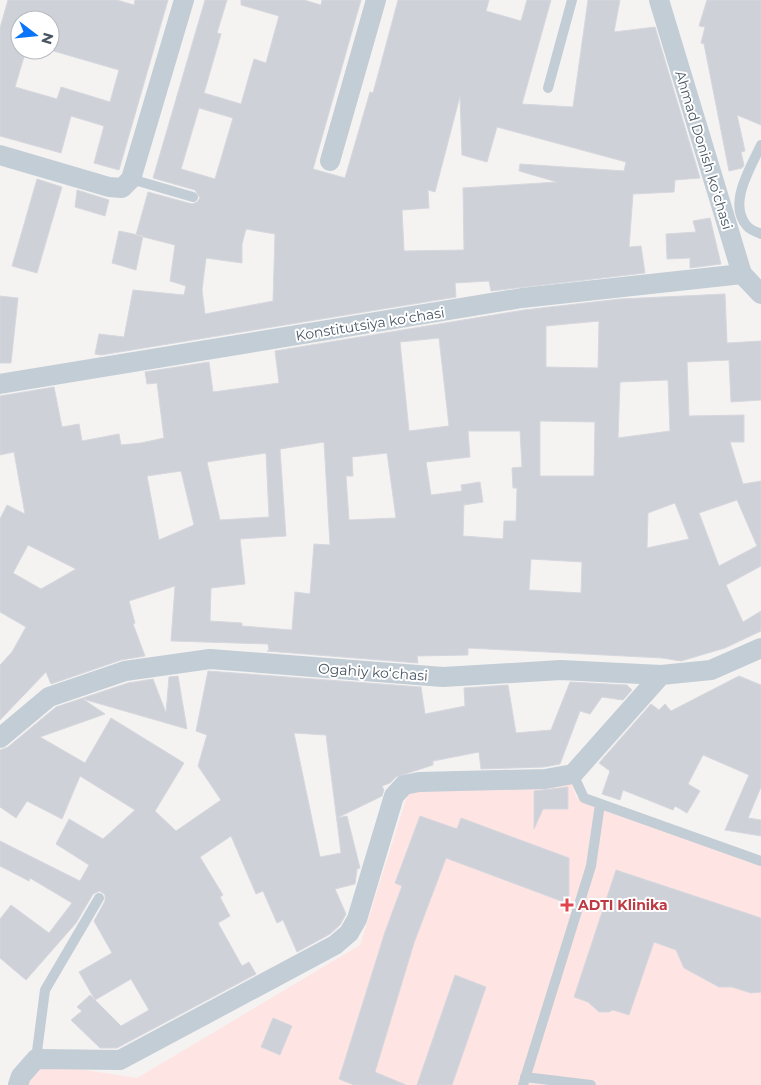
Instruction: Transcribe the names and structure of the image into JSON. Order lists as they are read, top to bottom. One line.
{"streets":{"street":["Ahmad Donish koʻchasi","Konstitutsiya koʻchasi","Ogahiy koʻchasi"]},"crossings":[["Ahmad Donish koʻchasi","Konstitutsiya koʻchasi"]],"places":{"health":["ADTI Klinika"]},"north":"right"}
